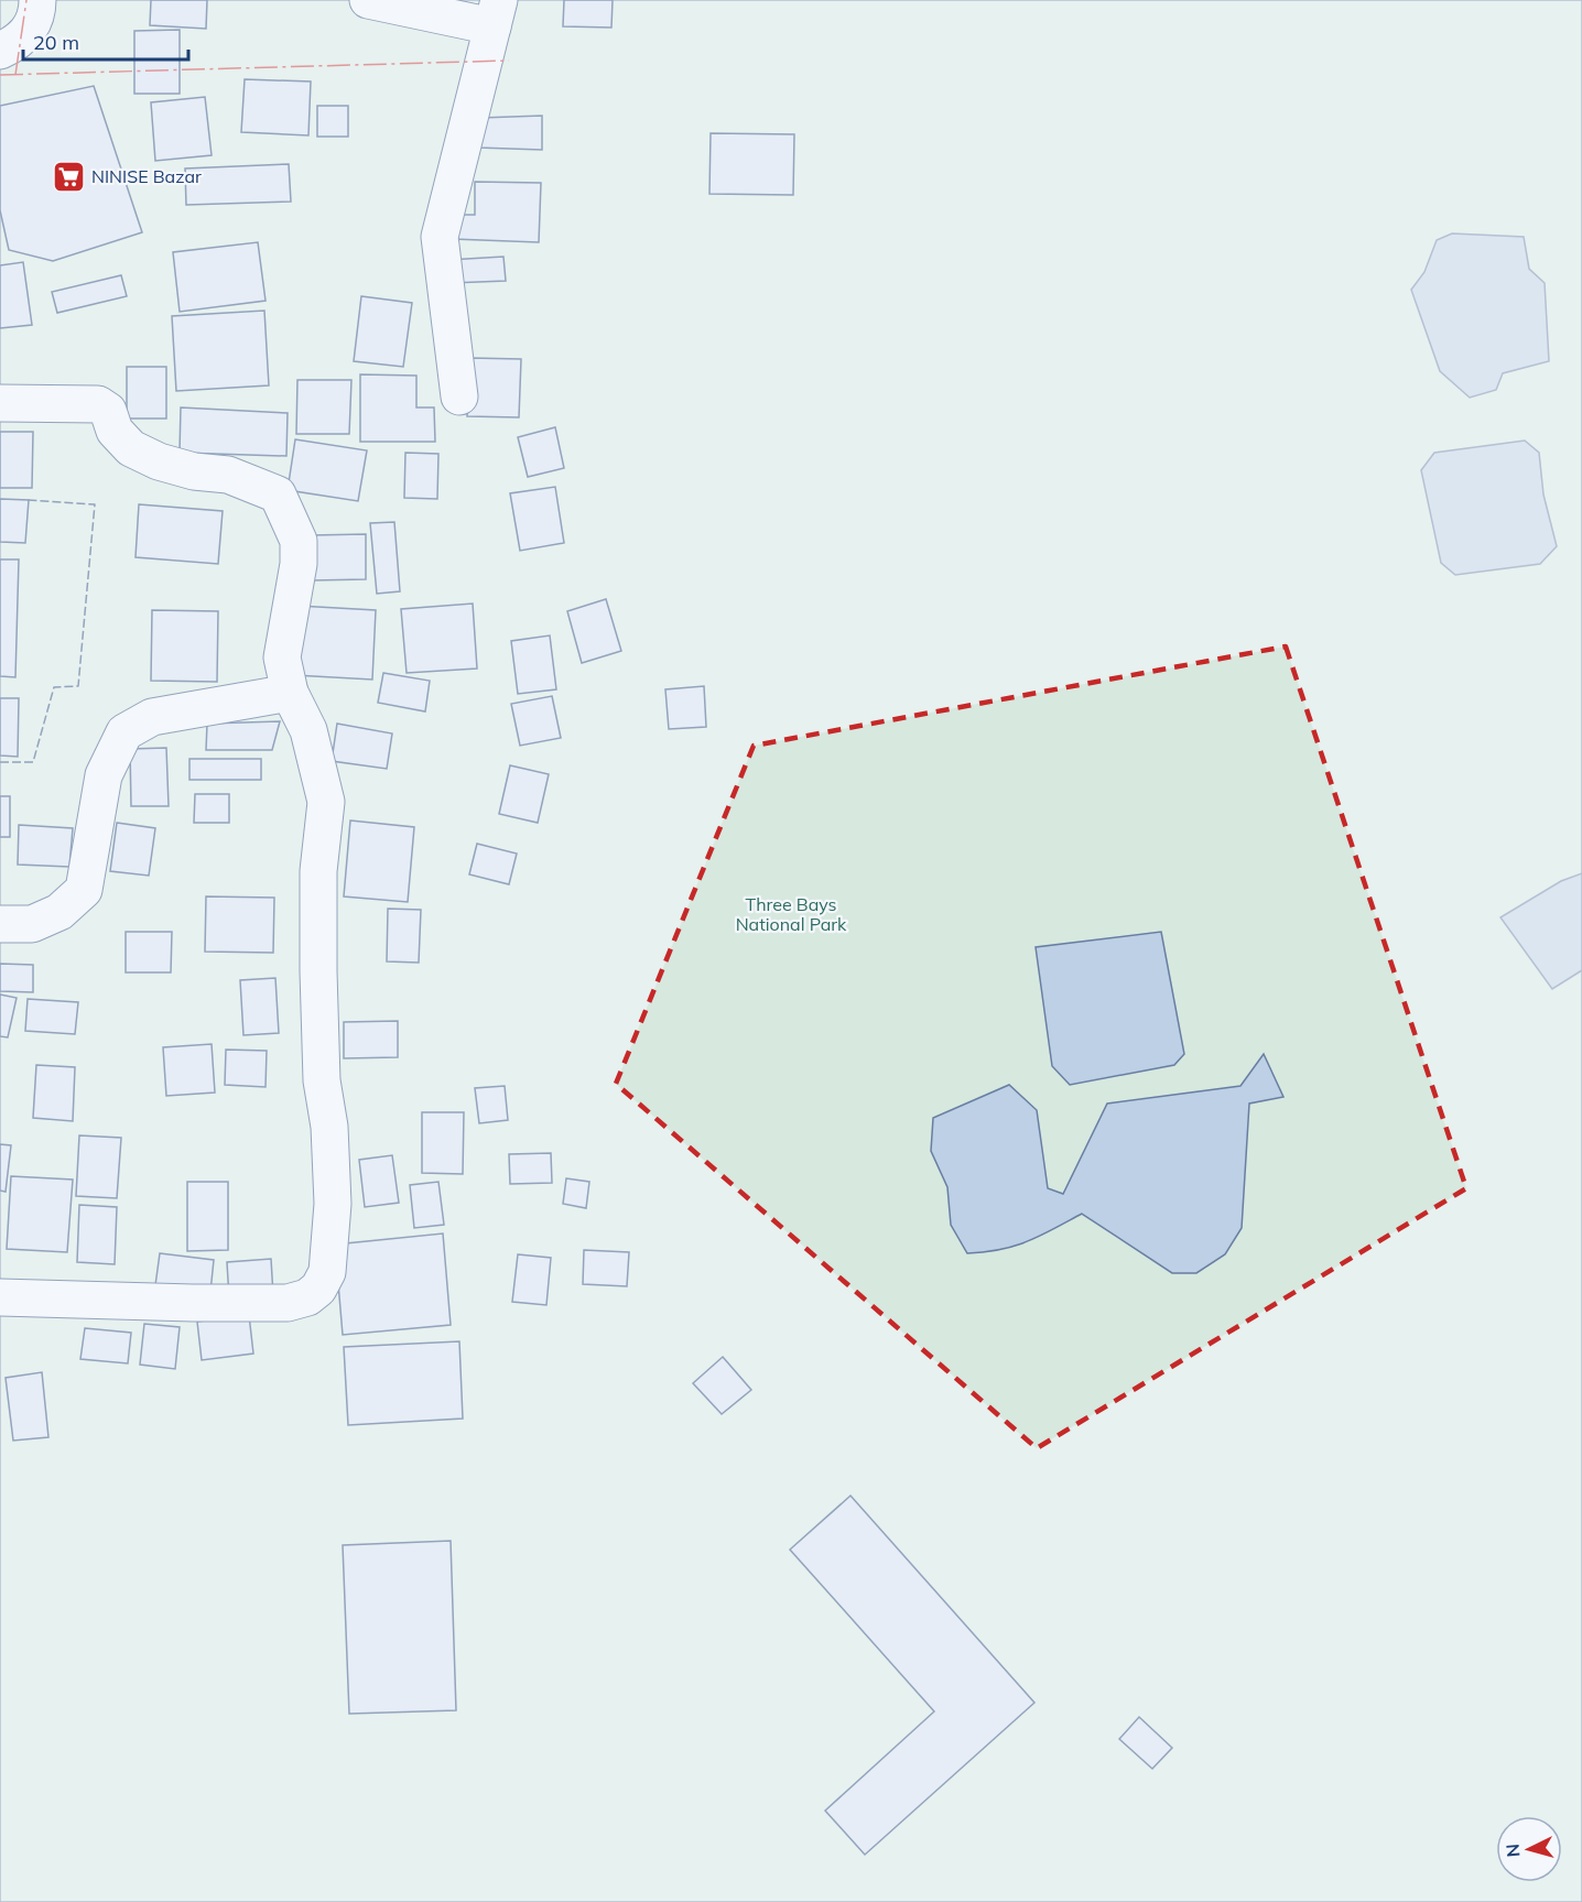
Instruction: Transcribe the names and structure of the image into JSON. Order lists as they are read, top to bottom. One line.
{"parks":["Three Bays National Park"],"places":{"supermarket":["NINISE Bazar"]},"scale_bar":"20 m","north":"left"}
